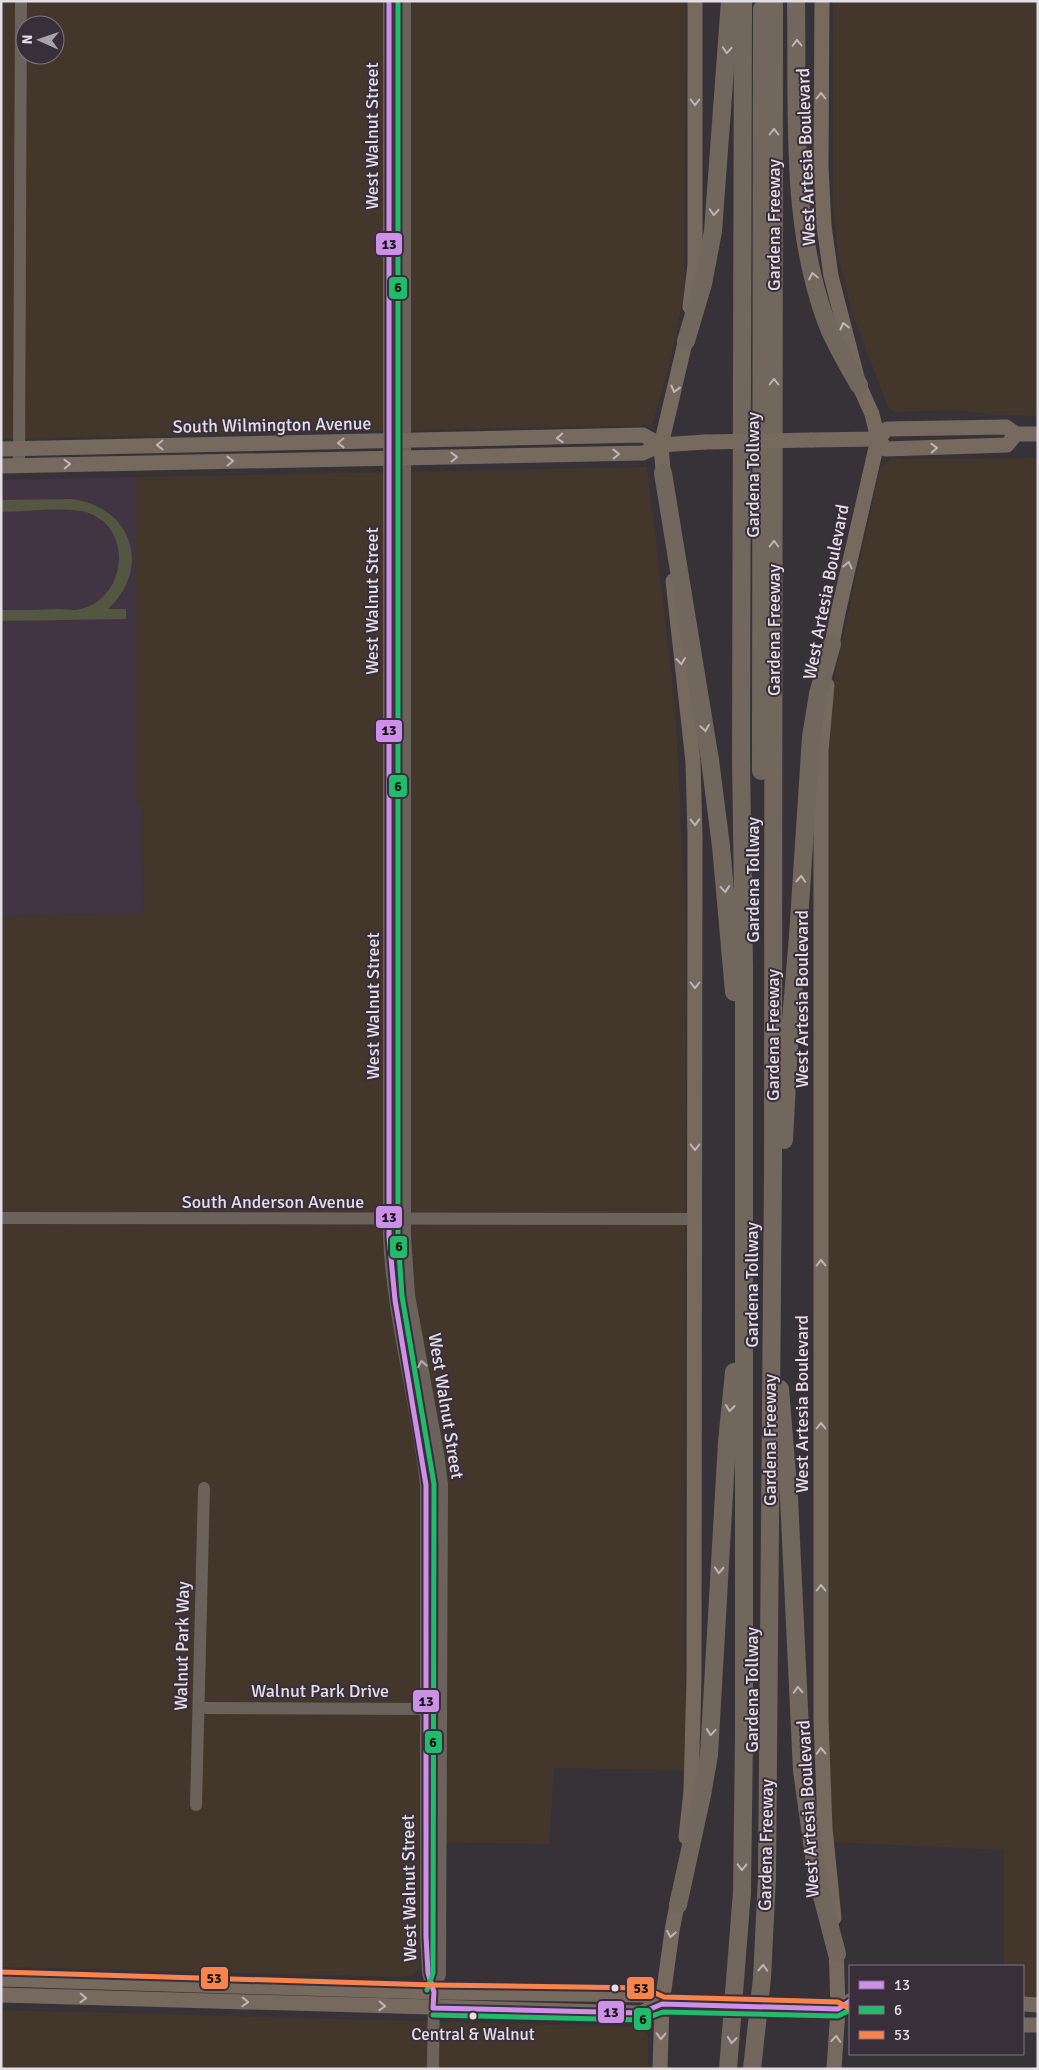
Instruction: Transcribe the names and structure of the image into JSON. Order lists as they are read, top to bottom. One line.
{"streets":{"highway":["Gardena Freeway","Gardena Tollway"],"main road":["West Artesia Boulevard","South Wilmington Avenue"],"street":["West Walnut Street","South Anderson Avenue","Walnut Park Way","Walnut Park Drive"]},"crossings":[["West Walnut Street","South Wilmington Avenue"],["West Walnut Street","South Anderson Avenue"],["West Walnut Street","Walnut Park Drive"],["West Artesia Boulevard","South Wilmington Avenue"],["Gardena Freeway","Gardena Tollway"],["Walnut Park Way","Walnut Park Drive"]],"places":["Central & Walnut"],"lines":["transit line 13","transit line 6","transit line 53"],"legend":["13","6","53"],"north":"left"}
